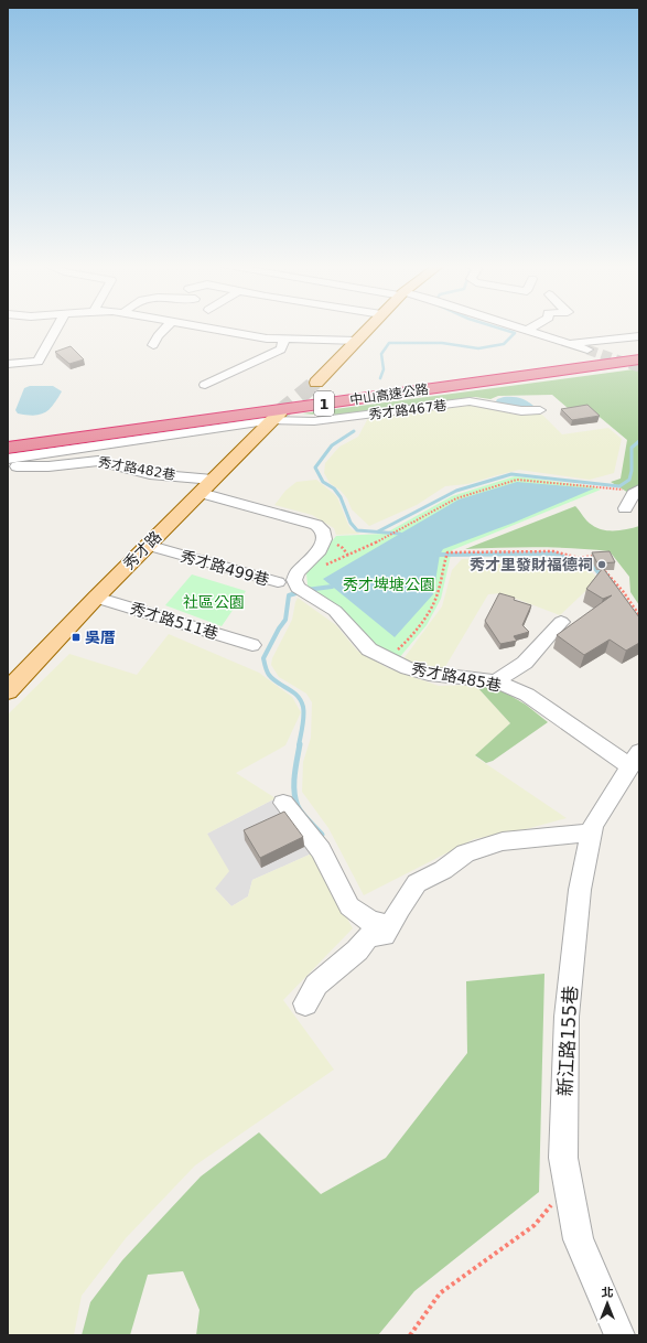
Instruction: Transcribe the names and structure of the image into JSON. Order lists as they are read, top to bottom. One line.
{"streets":{"highway":["中山高速公路","1"],"main road":["秀才路"],"street":["秀才路467巷","秀才路482巷","秀才路499巷","秀才路511巷","秀才路485巷","新江路155巷"]},"crossings":[["秀才路467巷","秀才路"],["秀才路482巷","秀才路"],["秀才路482巷","秀才路485巷"],["秀才路","秀才路499巷"],["秀才路","秀才路511巷"],["秀才路","秀才路485巷"],["秀才路485巷","新江路155巷"]],"parks":["秀才埤塘公園","社區公園"],"places":{"other":["秀才里發財福德祠"],"transit":["吳厝"]},"north":"top"}
